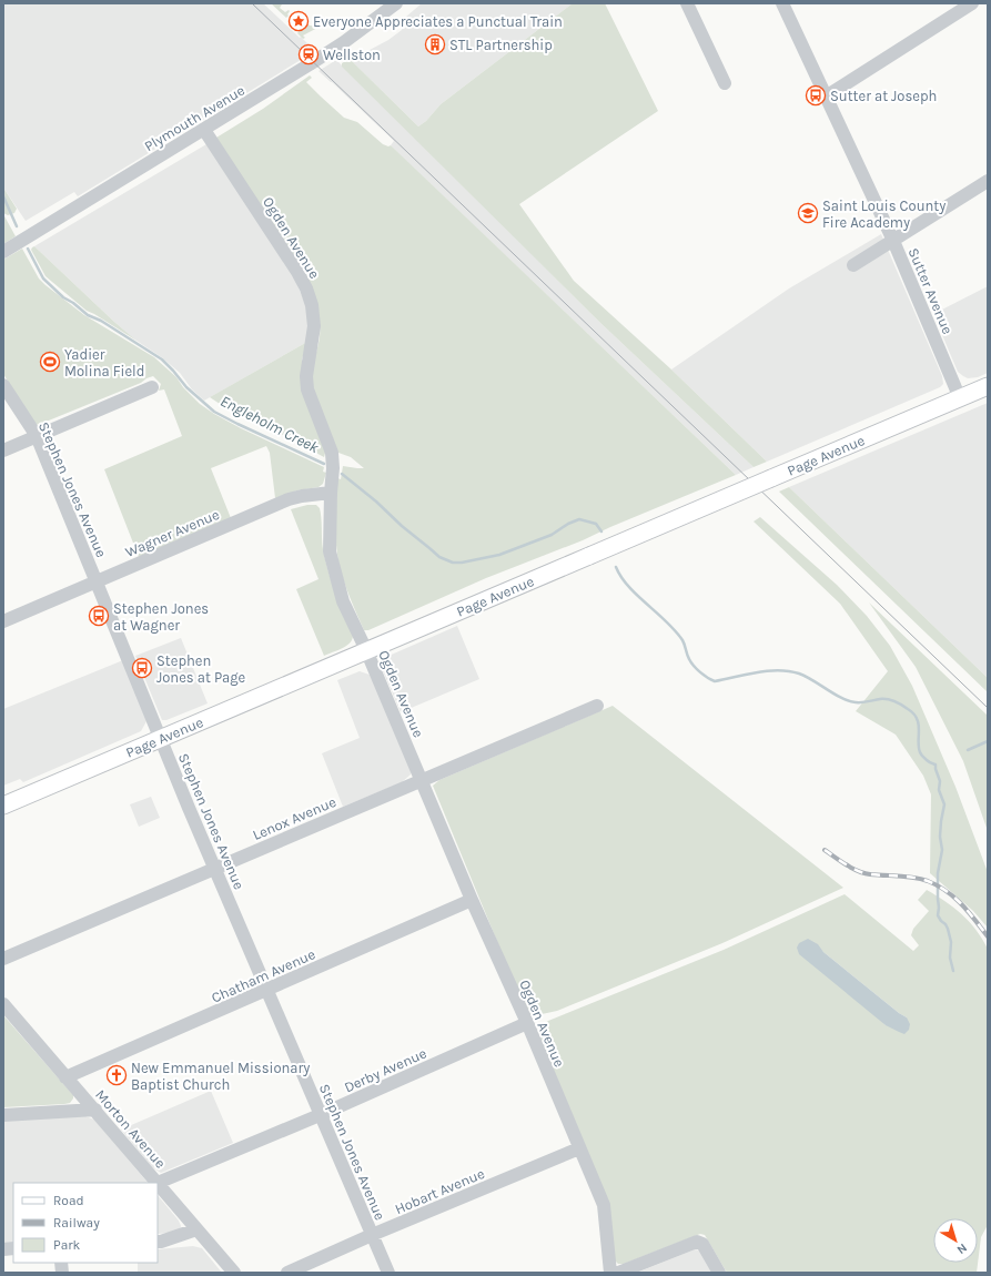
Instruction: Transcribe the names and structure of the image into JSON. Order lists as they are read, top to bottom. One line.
{"streets":{"main road":["Page Avenue"],"street":["Plymouth Avenue","Ogden Avenue","Sutter Avenue","Stephen Jones Avenue","Wagner Avenue","Lenox Avenue","Chatham Avenue","Derby Avenue","Morton Avenue","Hobart Avenue"]},"crossings":[["Plymouth Avenue","Ogden Avenue"],["Ogden Avenue","Page Avenue"],["Ogden Avenue","Wagner Avenue"],["Ogden Avenue","Lenox Avenue"],["Ogden Avenue","Chatham Avenue"],["Ogden Avenue","Derby Avenue"],["Ogden Avenue","Hobart Avenue"],["Sutter Avenue","Page Avenue"],["Page Avenue","Stephen Jones Avenue"],["Stephen Jones Avenue","Wagner Avenue"],["Stephen Jones Avenue","Lenox Avenue"],["Stephen Jones Avenue","Chatham Avenue"],["Stephen Jones Avenue","Derby Avenue"],["Stephen Jones Avenue","Hobart Avenue"],["Chatham Avenue","Morton Avenue"],["Derby Avenue","Morton Avenue"]],"water":["Engleholm Creek"],"places":{"place":["Everyone Appreciates a Punctual Train"],"building":["STL Partnership"],"station":["Wellston"],"bus stop":["Sutter at Joseph","Stephen Jones at Wagner","Stephen Jones at Page"],"school or university":["Saint Louis County Fire Academy"],"sports":["Yadier Molina Field"],"church":["New Emmanuel Missionary Baptist Church"]},"legend":["Road","Railway","Park"],"north":"bottom right"}
